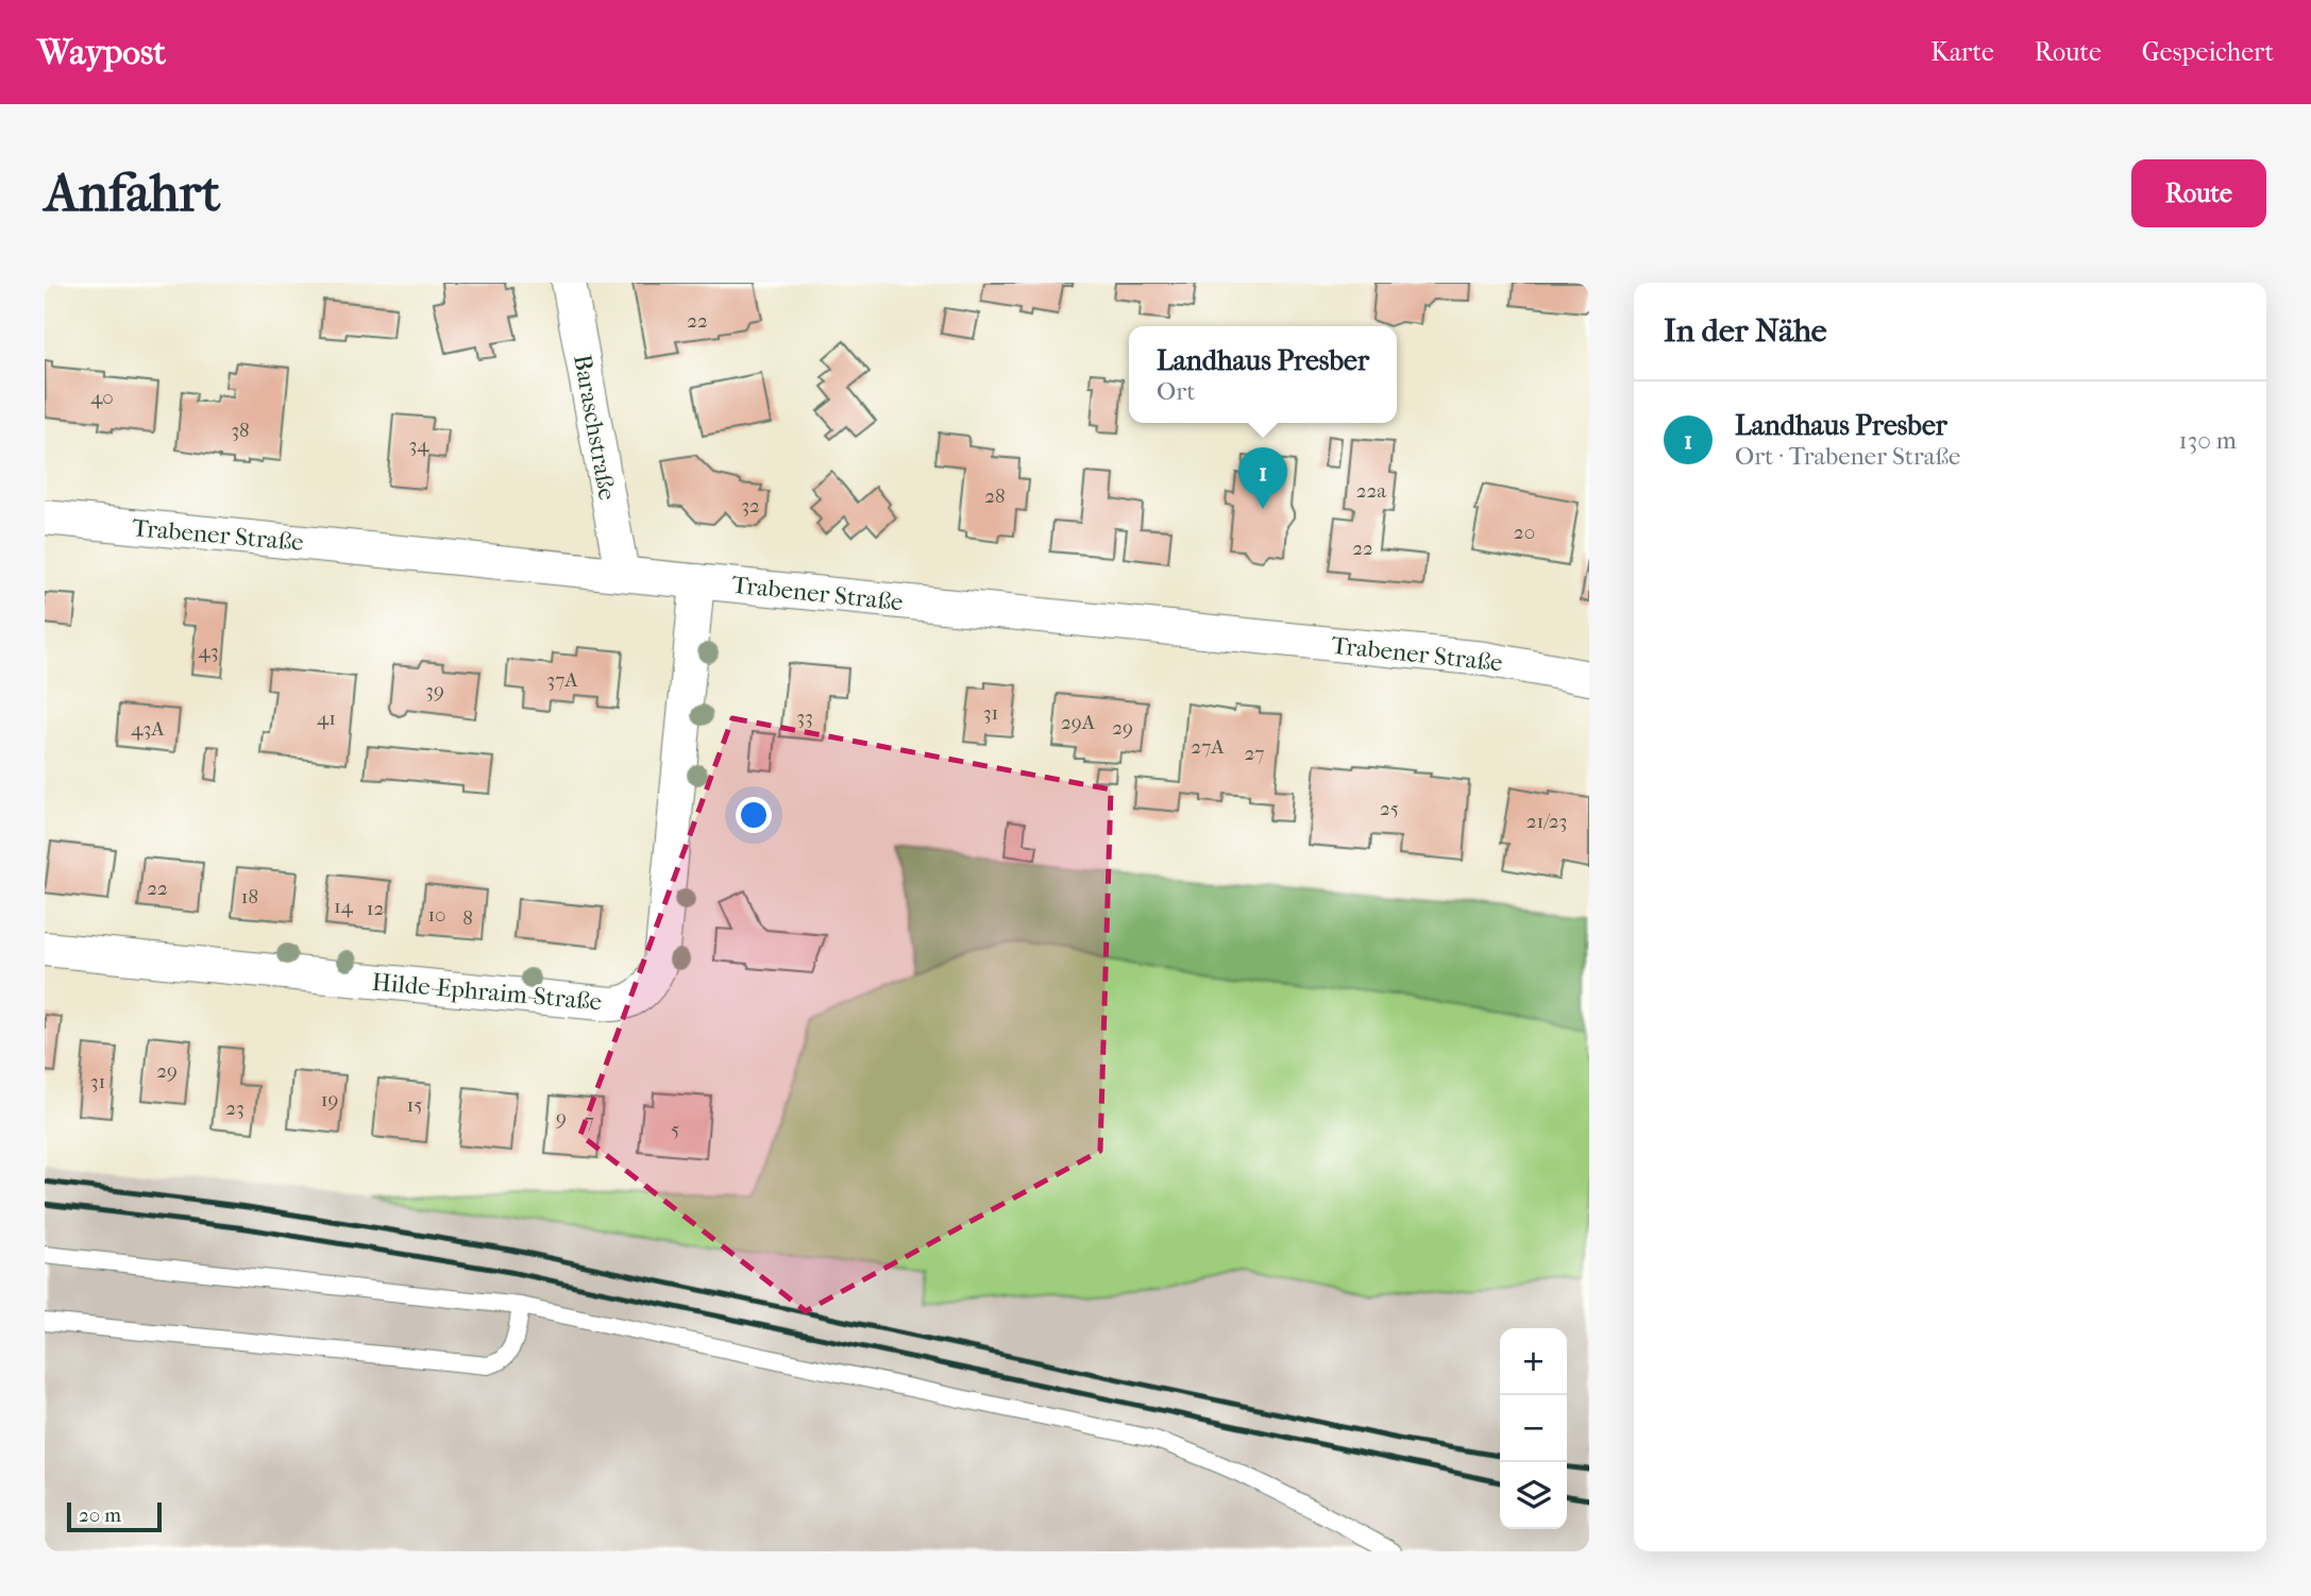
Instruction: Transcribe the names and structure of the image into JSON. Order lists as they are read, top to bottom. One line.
{"streets":{"street":["Baraschstraße","Trabener Straße","Hilde-Ephraim-Straße"]},"crossings":[["Baraschstraße","Trabener Straße"],["Trabener Straße","Hilde-Ephraim-Straße"]],"house_numbers":["22","40","38","34","22a","28","32","20","22","43","37A","39","31","33","41","29A","29","43A","27A","27","25","21/23","22","18","14","12","10","8","29","31","19","15","23","9","7","5"],"scale_bar":"20 m","page":{"header":"Waypost","nav":["Karte","Route","Gespeichert"],"buttons":"Route","title":"Anfahrt","heading":"In der Nähe","popup":["Landhaus Presber","Ort"],"list":[{"mark":"1","name":"Landhaus Presber","note":"Ort · Trabener Straße","value":"130 m"}],"pins":"1","map_buttons":["+","−"],"scale":"20 m"}}
